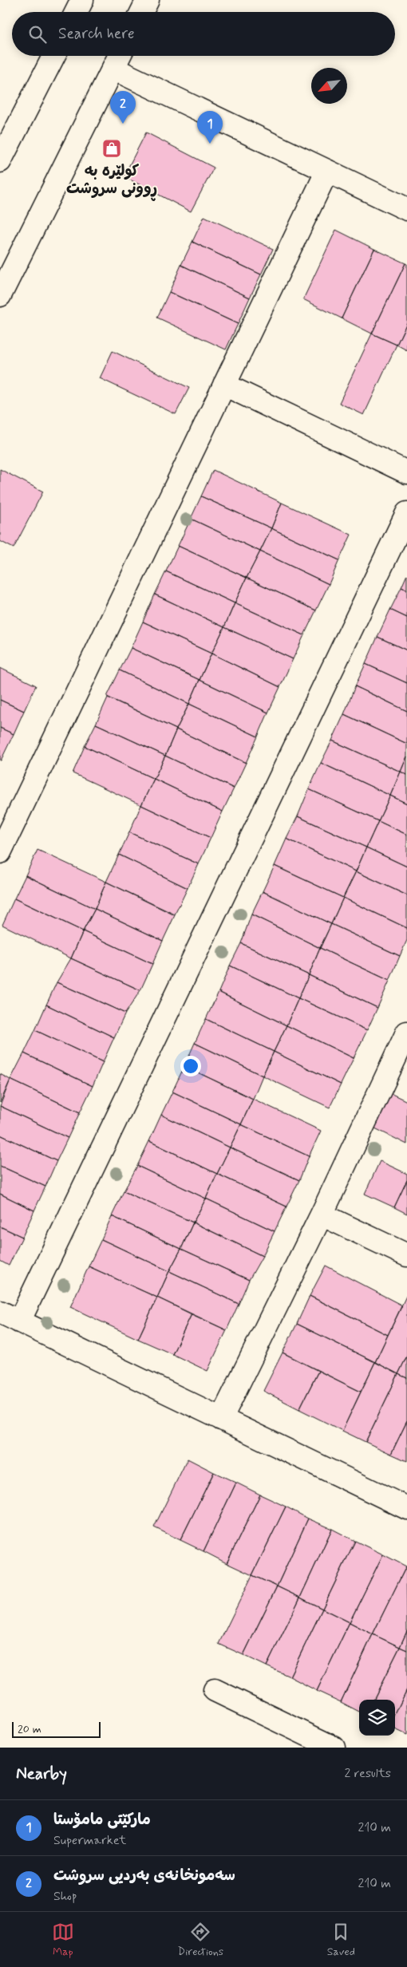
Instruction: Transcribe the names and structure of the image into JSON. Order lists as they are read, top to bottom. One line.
{"places":{"shop":["کولێرە بە ڕوونی سروشت"]},"scale_bar":"20 m","north":"bottom left","page":{"search":"Search here","pins":["2","1"],"scale":"20 m","heading":["Nearby","2 results"],"list":[{"mark":"1","name":"مارکێتی مامۆستا","note":"Supermarket","value":"210 m"},{"mark":"2","name":"سەمونخانەی بەردیی سروشت","note":"Shop","value":"210 m"}],"nav":["Map","Directions","Saved"]}}
